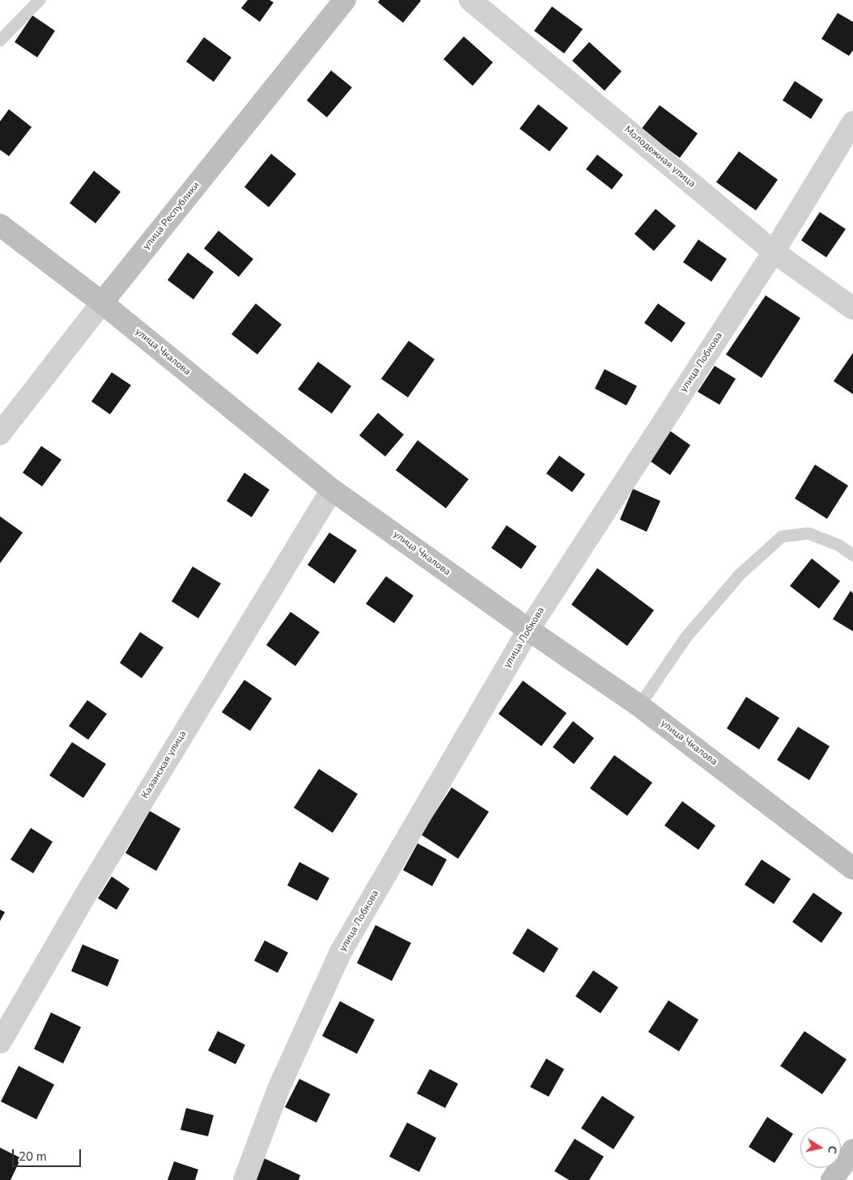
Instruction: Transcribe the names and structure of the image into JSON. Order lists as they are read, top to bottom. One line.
{"streets":{"main road":["улица Республики","улица Чкалова"],"street":["Молодежная улица","улица Лобкова","Казанская улица"]},"crossings":[["Молодежная улица","улица Лобкова"],["улица Республики","улица Чкалова"],["улица Чкалова","улица Лобкова"],["улица Чкалова","Казанская улица"]],"scale_bar":"20 m","north":"right"}
